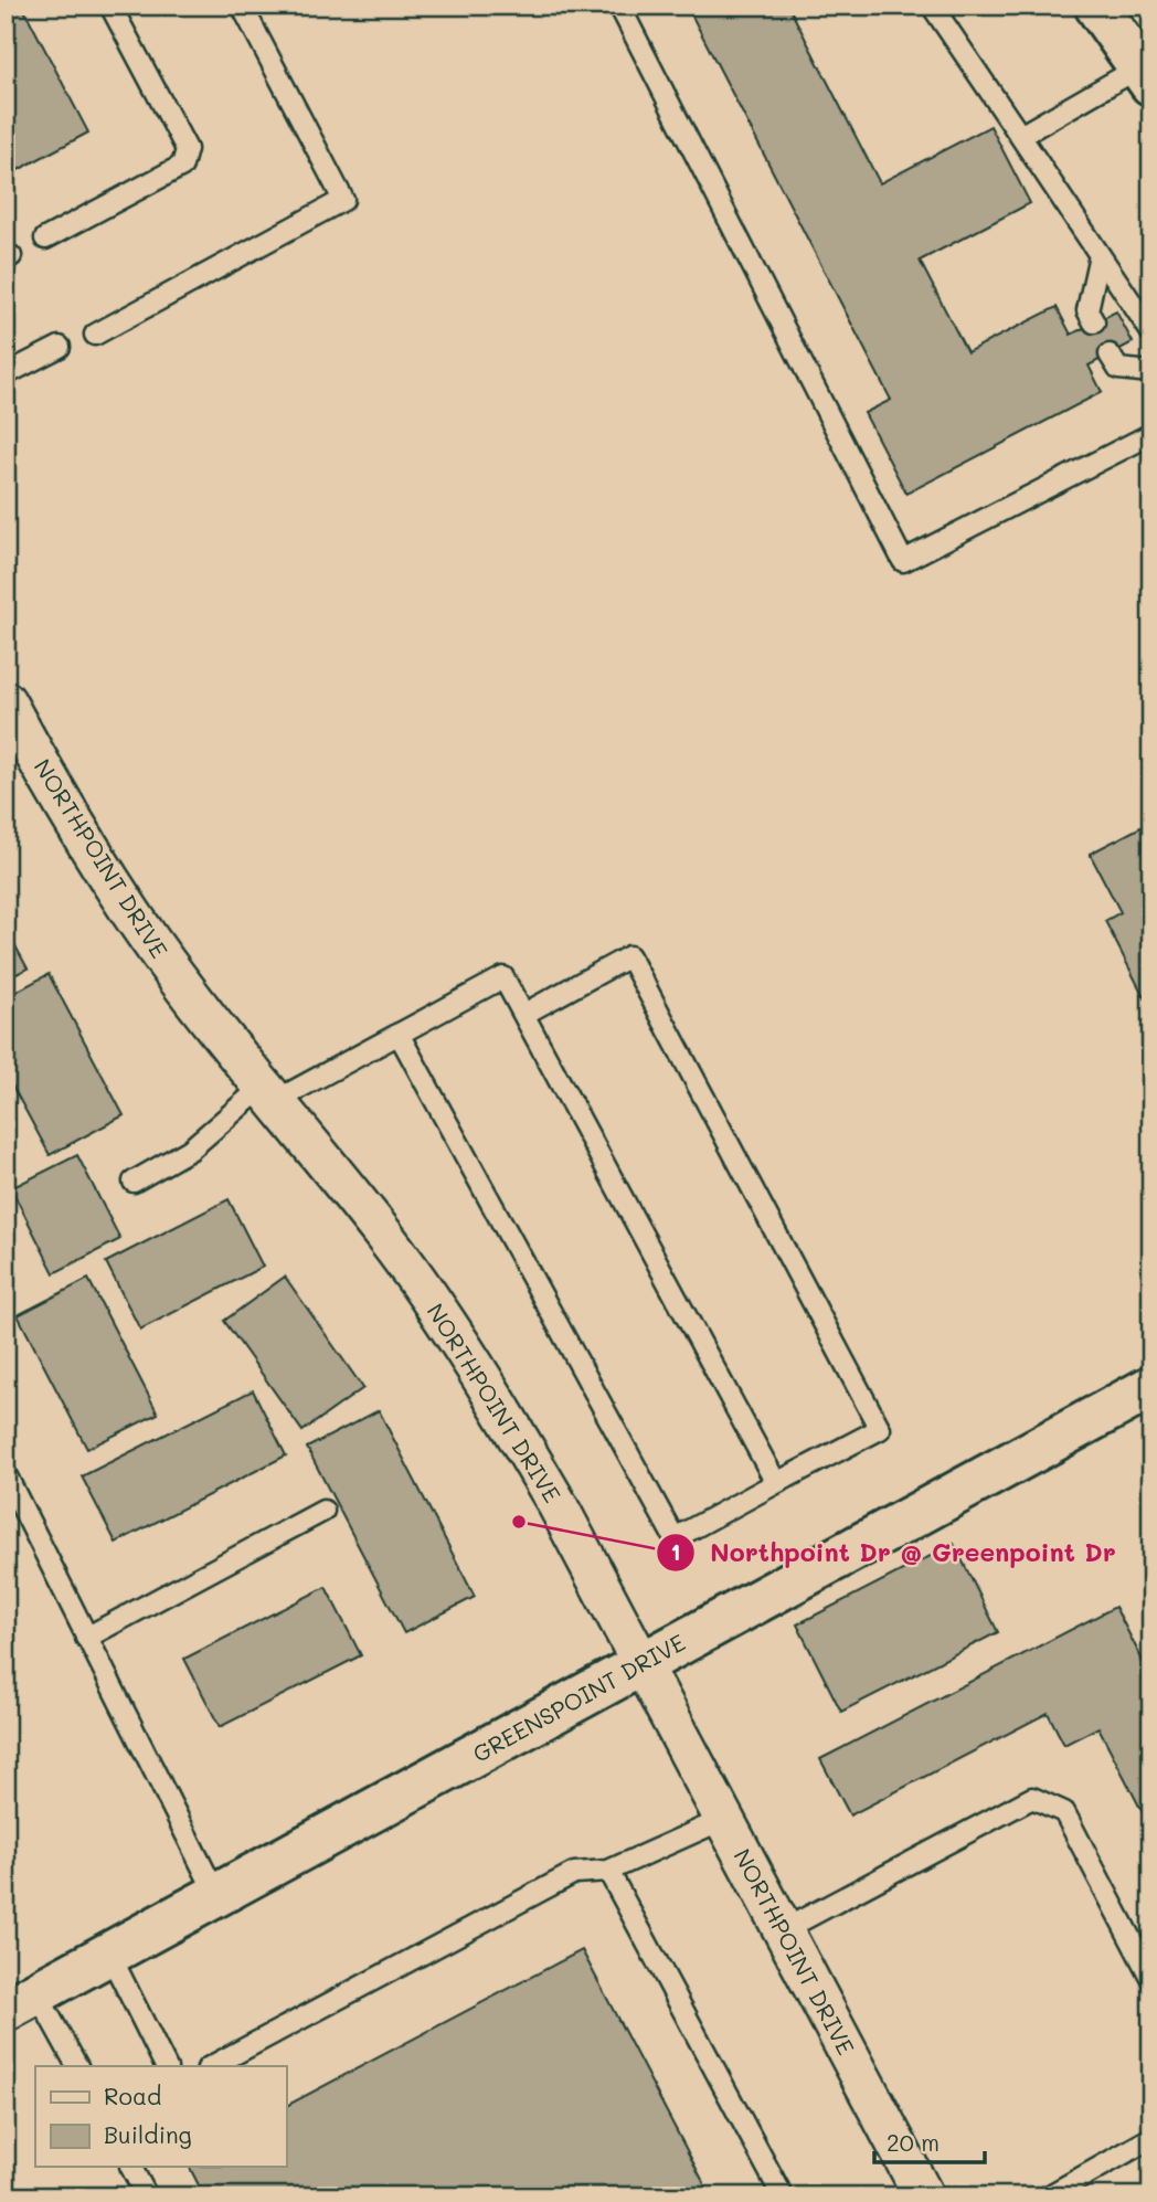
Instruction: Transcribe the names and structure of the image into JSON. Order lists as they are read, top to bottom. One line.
{"streets":{"street":["NORTHPOINT DRIVE","GREENSPOINT DRIVE"]},"crossings":[["NORTHPOINT DRIVE","GREENSPOINT DRIVE"]],"places":["Northpoint Dr @ Greenpoint Dr"],"legend":["Road","Building"],"scale_bar":"20 m"}
